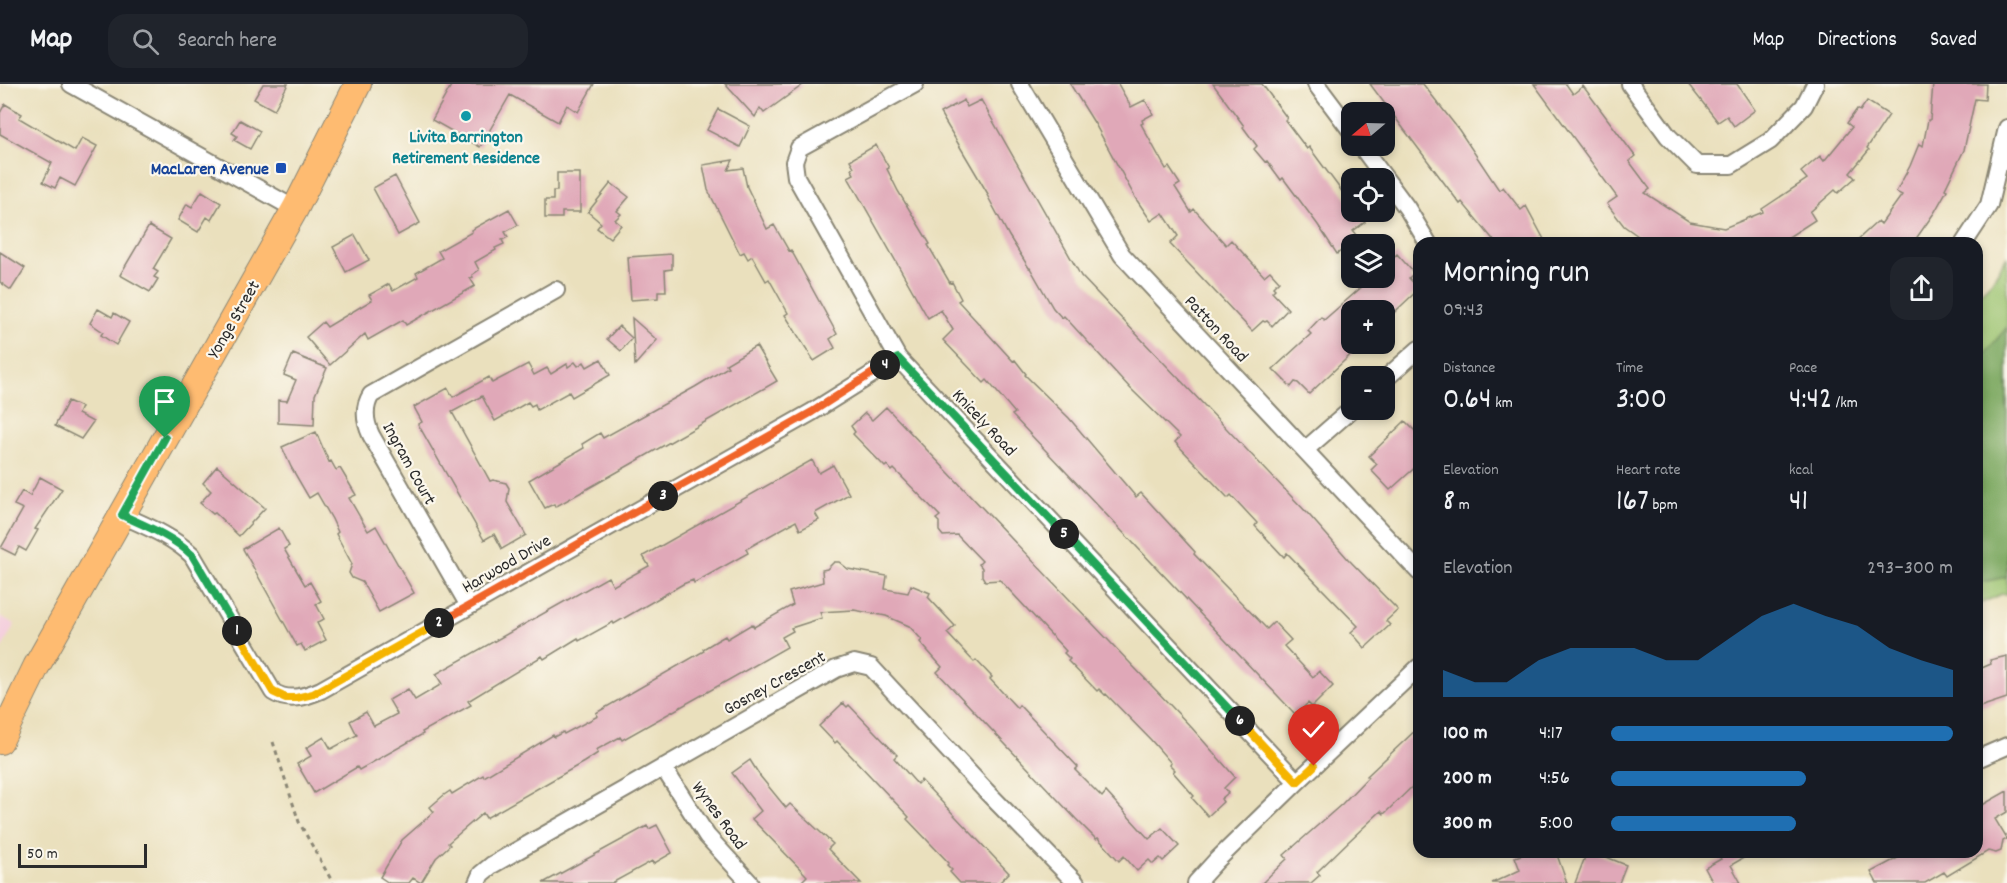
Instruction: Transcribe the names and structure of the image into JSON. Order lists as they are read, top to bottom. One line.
{"streets":{"main road":["Yonge Street"],"street":["Patton Road","Knicely Road","Ingram Court","Harwood Drive","Gosney Crescent","Wynes Road"]},"crossings":[["Yonge Street","Harwood Drive"],["Knicely Road","Harwood Drive"],["Ingram Court","Harwood Drive"],["Gosney Crescent","Wynes Road"]],"places":{"other":["Livita Barrington Retirement Residence"],"transit":["MacLaren Avenue"]},"scale_bar":"50 m","north":"left","page":{"header":"Map","search":"Search here","nav":["Map","Directions","Saved"],"map_buttons":["+","−"],"heading":["Morning run","09:43"],"stats":[["Distance","0.64 km"],["Time","3:00"],["Pace","4:42 /km"],["Elevation","8 m"],["Heart rate","167 bpm"],["kcal","41"]],"pins":["4","3","5","2","1","6"],"chart":["Elevation","293–300 m"],"list":[{"name":"100 m","note":"4:17"},{"name":"200 m","note":"4:56"},{"name":"300 m","note":"5:00"}],"scale":"50 m"}}
